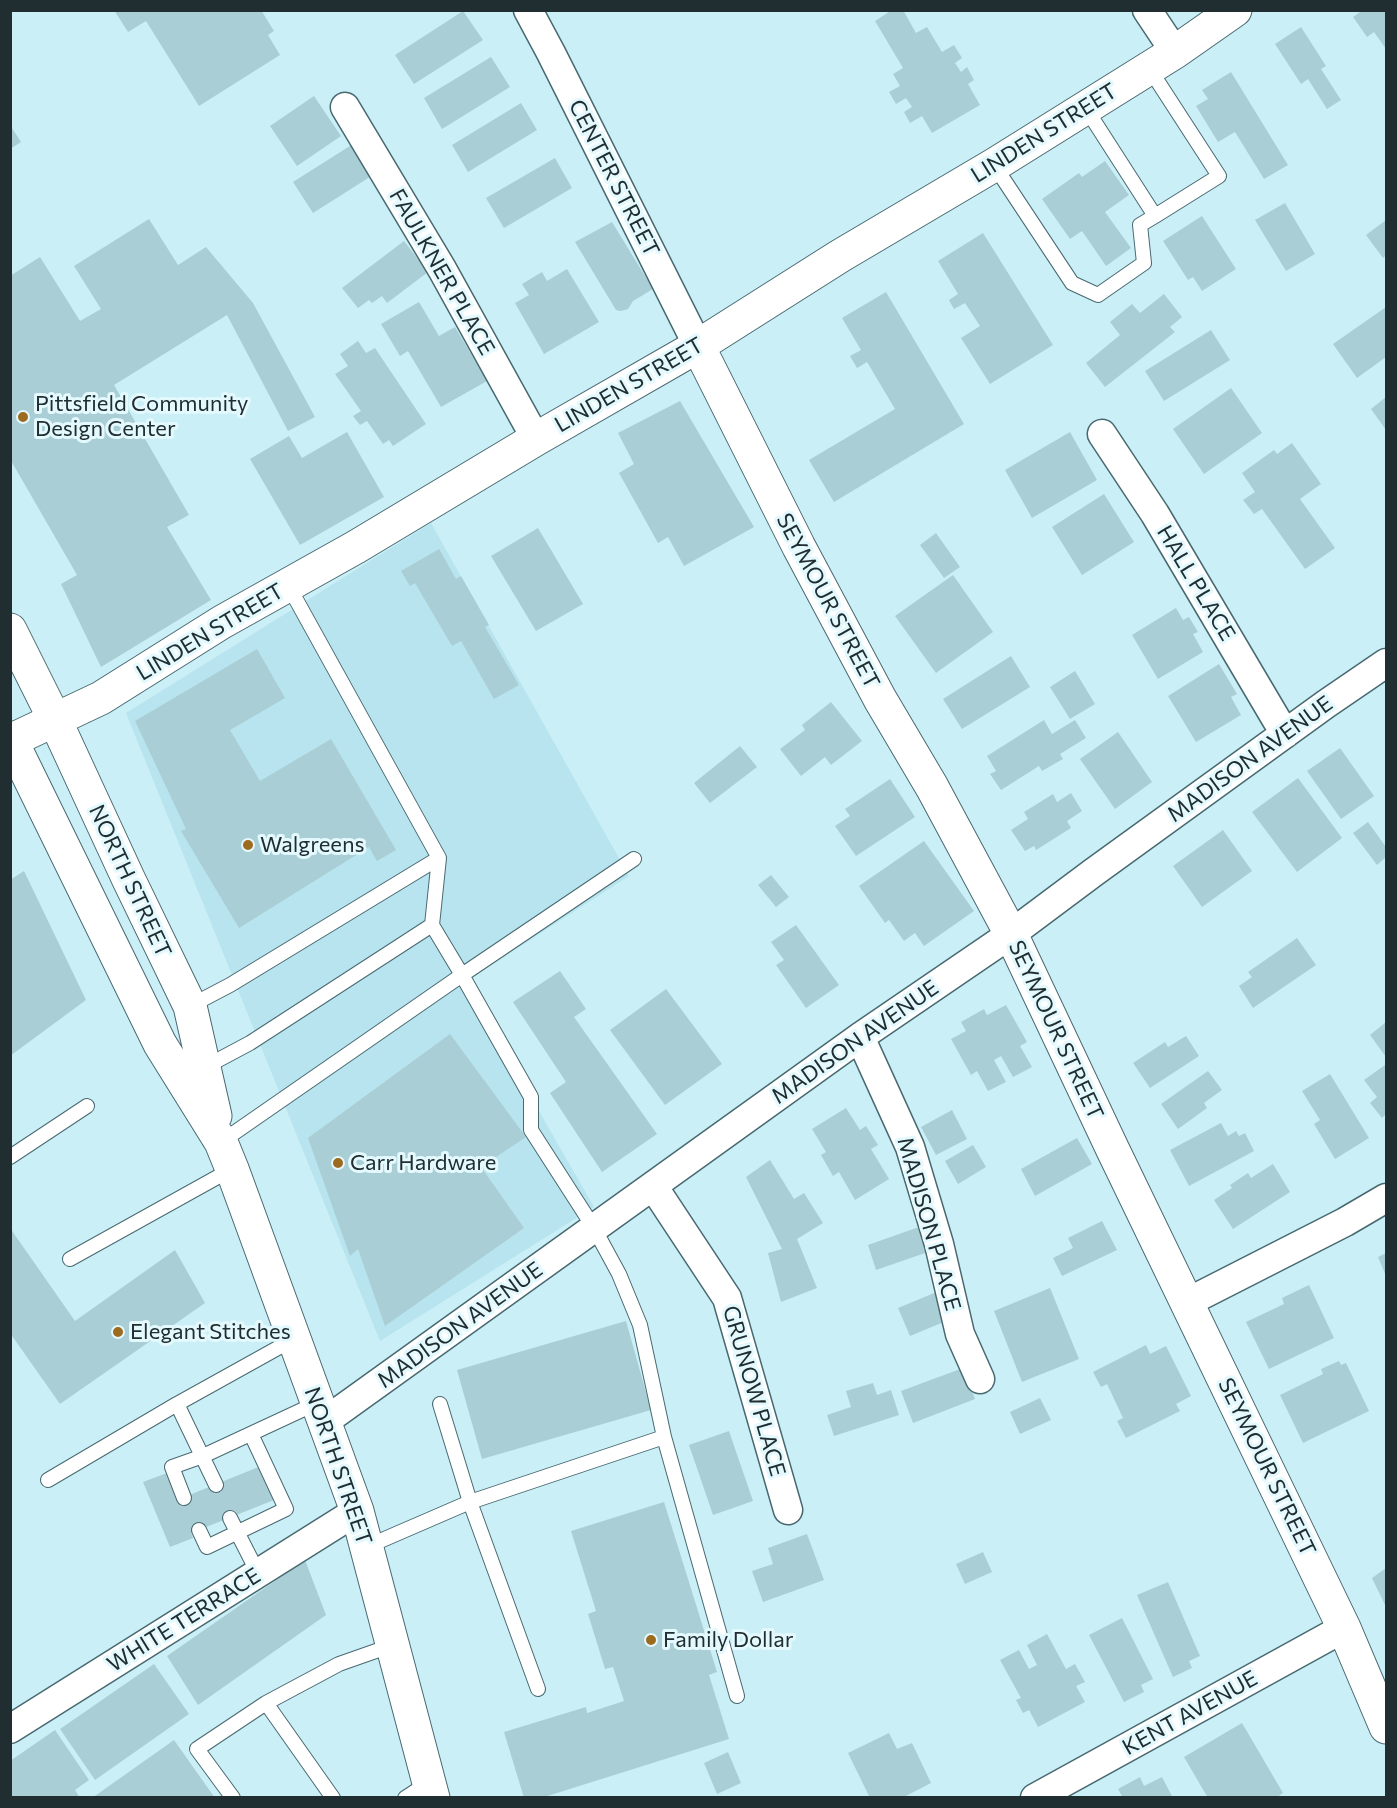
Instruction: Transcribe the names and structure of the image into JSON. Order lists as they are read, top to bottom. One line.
{"streets":{"street":["LINDEN STREET","CENTER STREET","FAULKNER PLACE","HALL PLACE","SEYMOUR STREET","MADISON AVENUE","NORTH STREET","MADISON PLACE","GRUNOW PLACE","WHITE TERRACE","KENT AVENUE"]},"crossings":[["LINDEN STREET","CENTER STREET"],["LINDEN STREET","FAULKNER PLACE"],["LINDEN STREET","SEYMOUR STREET"],["LINDEN STREET","NORTH STREET"],["CENTER STREET","SEYMOUR STREET"],["HALL PLACE","MADISON AVENUE"],["SEYMOUR STREET","MADISON AVENUE"],["SEYMOUR STREET","KENT AVENUE"],["MADISON AVENUE","NORTH STREET"],["MADISON AVENUE","MADISON PLACE"],["MADISON AVENUE","GRUNOW PLACE"],["NORTH STREET","WHITE TERRACE"]],"places":["Pittsfield Community Design Center","Walgreens","Carr Hardware","Elegant Stitches","Family Dollar"]}
